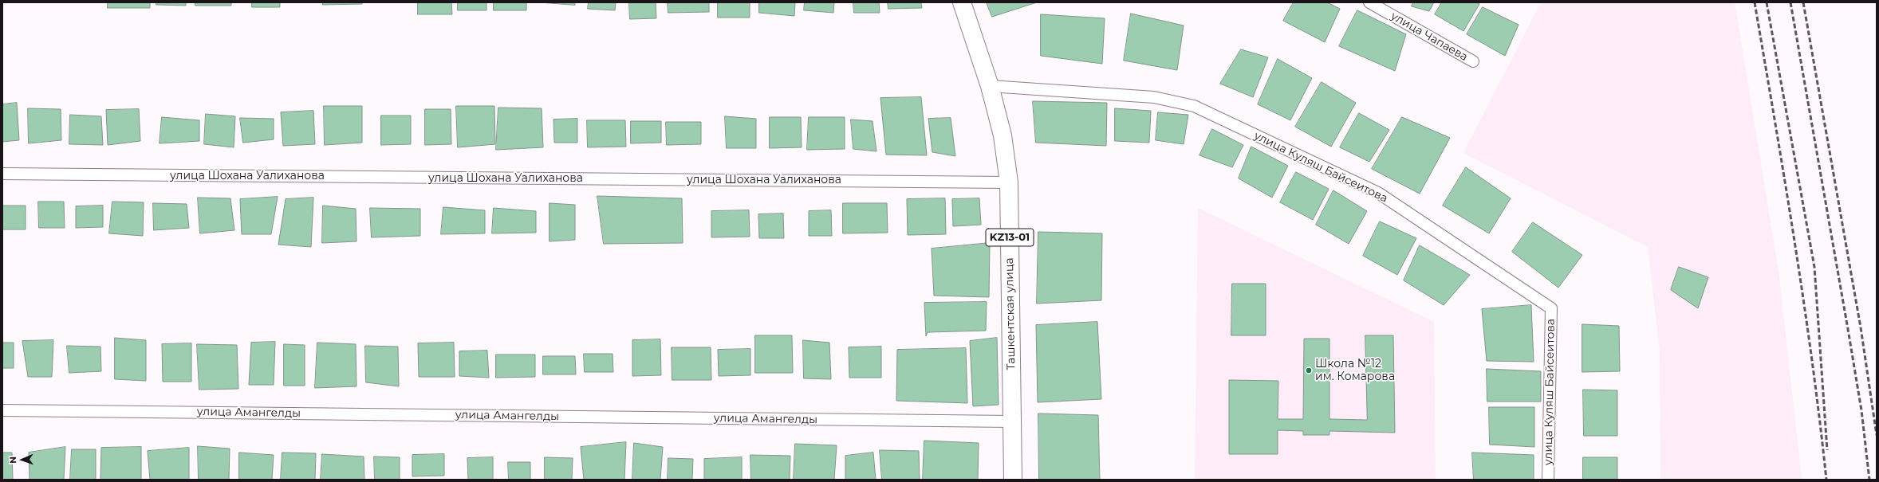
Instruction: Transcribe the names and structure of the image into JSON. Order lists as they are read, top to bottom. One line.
{"streets":{"main road":["KZ13-01","Ташкентская улица"],"street":["улица Чапаева","улица Куляш Байсеитова","улица Шохана Уалиханова","улица Амангелды"]},"crossings":[["улица Куляш Байсеитова","Ташкентская улица"],["улица Шохана Уалиханова","Ташкентская улица"],["Ташкентская улица","улица Амангелды"]],"places":["Школа №12 им. Комарова"],"north":"left"}
